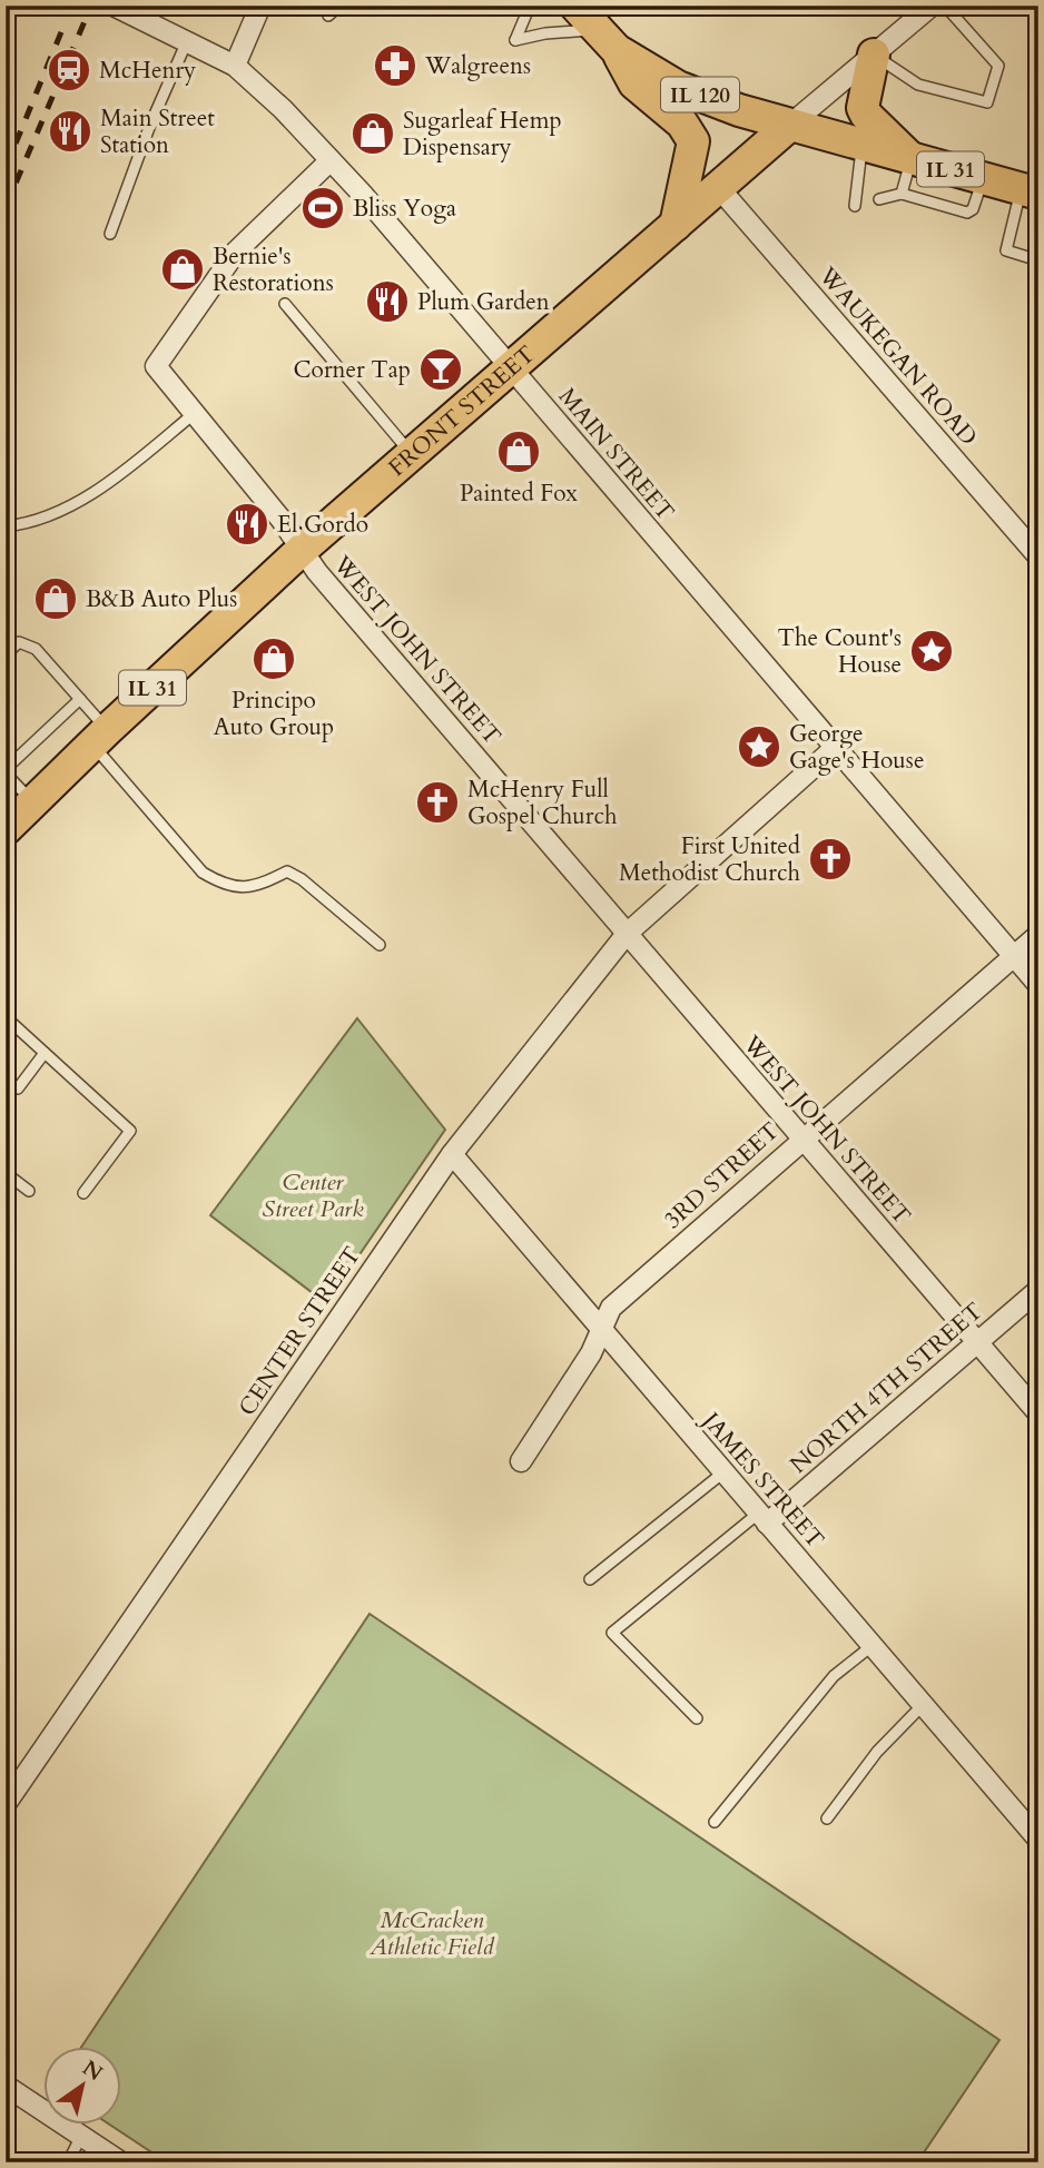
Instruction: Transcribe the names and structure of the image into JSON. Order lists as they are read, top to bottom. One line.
{"streets":{"main road":["IL 120","IL 31","FRONT STREET"],"street":["WAUKEGAN ROAD","MAIN STREET","WEST JOHN STREET","3RD STREET","CENTER STREET","NORTH 4TH STREET","JAMES STREET"]},"crossings":[["IL 120","IL 31"],["IL 120","FRONT STREET"],["IL 31","FRONT STREET"],["WAUKEGAN ROAD","FRONT STREET"],["FRONT STREET","MAIN STREET"],["FRONT STREET","WEST JOHN STREET"],["MAIN STREET","WEST JOHN STREET"],["MAIN STREET","3RD STREET"],["MAIN STREET","CENTER STREET"],["WEST JOHN STREET","3RD STREET"],["WEST JOHN STREET","CENTER STREET"],["WEST JOHN STREET","NORTH 4TH STREET"],["3RD STREET","JAMES STREET"],["CENTER STREET","JAMES STREET"],["NORTH 4TH STREET","JAMES STREET"]],"parks":["Center Street Park","McCracken Athletic Field"],"places":{"pharmacy":["Walgreens"],"station":["McHenry"],"restaurant":["Main Street Station","Plum Garden","El Gordo"],"shop":["Sugarleaf Hemp Dispensary","Bernie's Restorations","Painted Fox","B&B Auto Plus","Principo Auto Group"],"sports":["Bliss Yoga"],"bar":["Corner Tap"],"place":["The Count's House","George Gage's House"],"church":["McHenry Full Gospel Church","First United Methodist Church"]},"north":"top right"}
